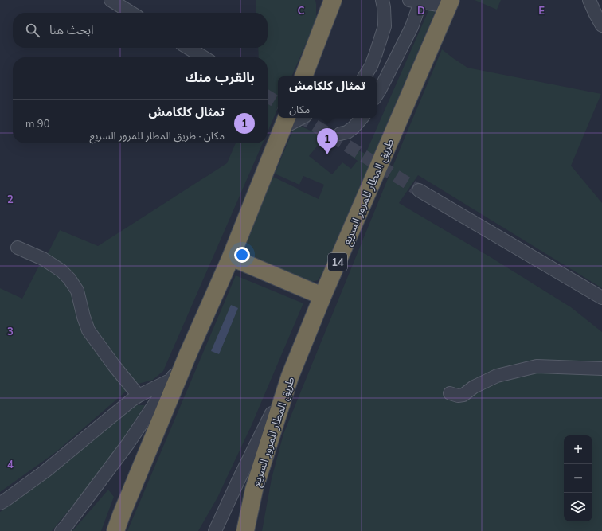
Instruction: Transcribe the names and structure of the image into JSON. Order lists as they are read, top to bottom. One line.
{"streets":{"highway":["طريق المطار للمرور السريع","14"]},"page":{"search":"ابحث هنا","heading":"بالقرب منك","popup":["تمثال كلكامش","مكان"],"list":[{"mark":"1","name":"تمثال كلكامش","note":"مكان · طريق المطار للمرور السريع","value":"90 m"}],"pins":"1","map_buttons":["+","−"]},"grid":{"columns":["C","D","E"],"rows":["2","3","4"]}}
